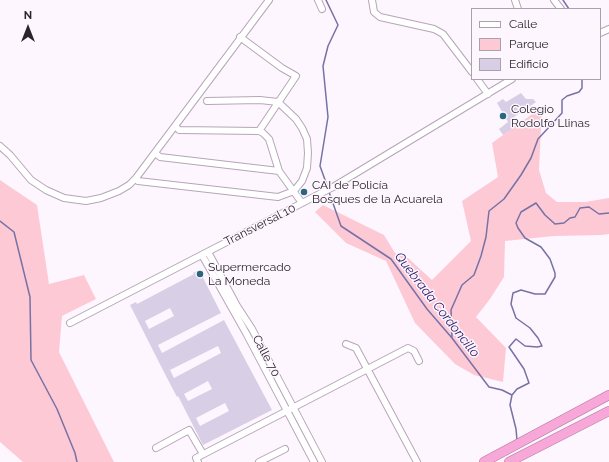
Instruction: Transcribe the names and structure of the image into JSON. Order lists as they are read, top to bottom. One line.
{"streets":{"street":["Transversal 10","Calle 70"]},"crossings":[["Transversal 10","Calle 70"]],"water":["Quebrada Cordoncillo"],"places":["Colegio Rodolfo Llinas","CAI de Policía Bosques de la Acuarela","Supermercado La Moneda"],"legend":["Calle","Parque","Edificio"],"north":"top"}
